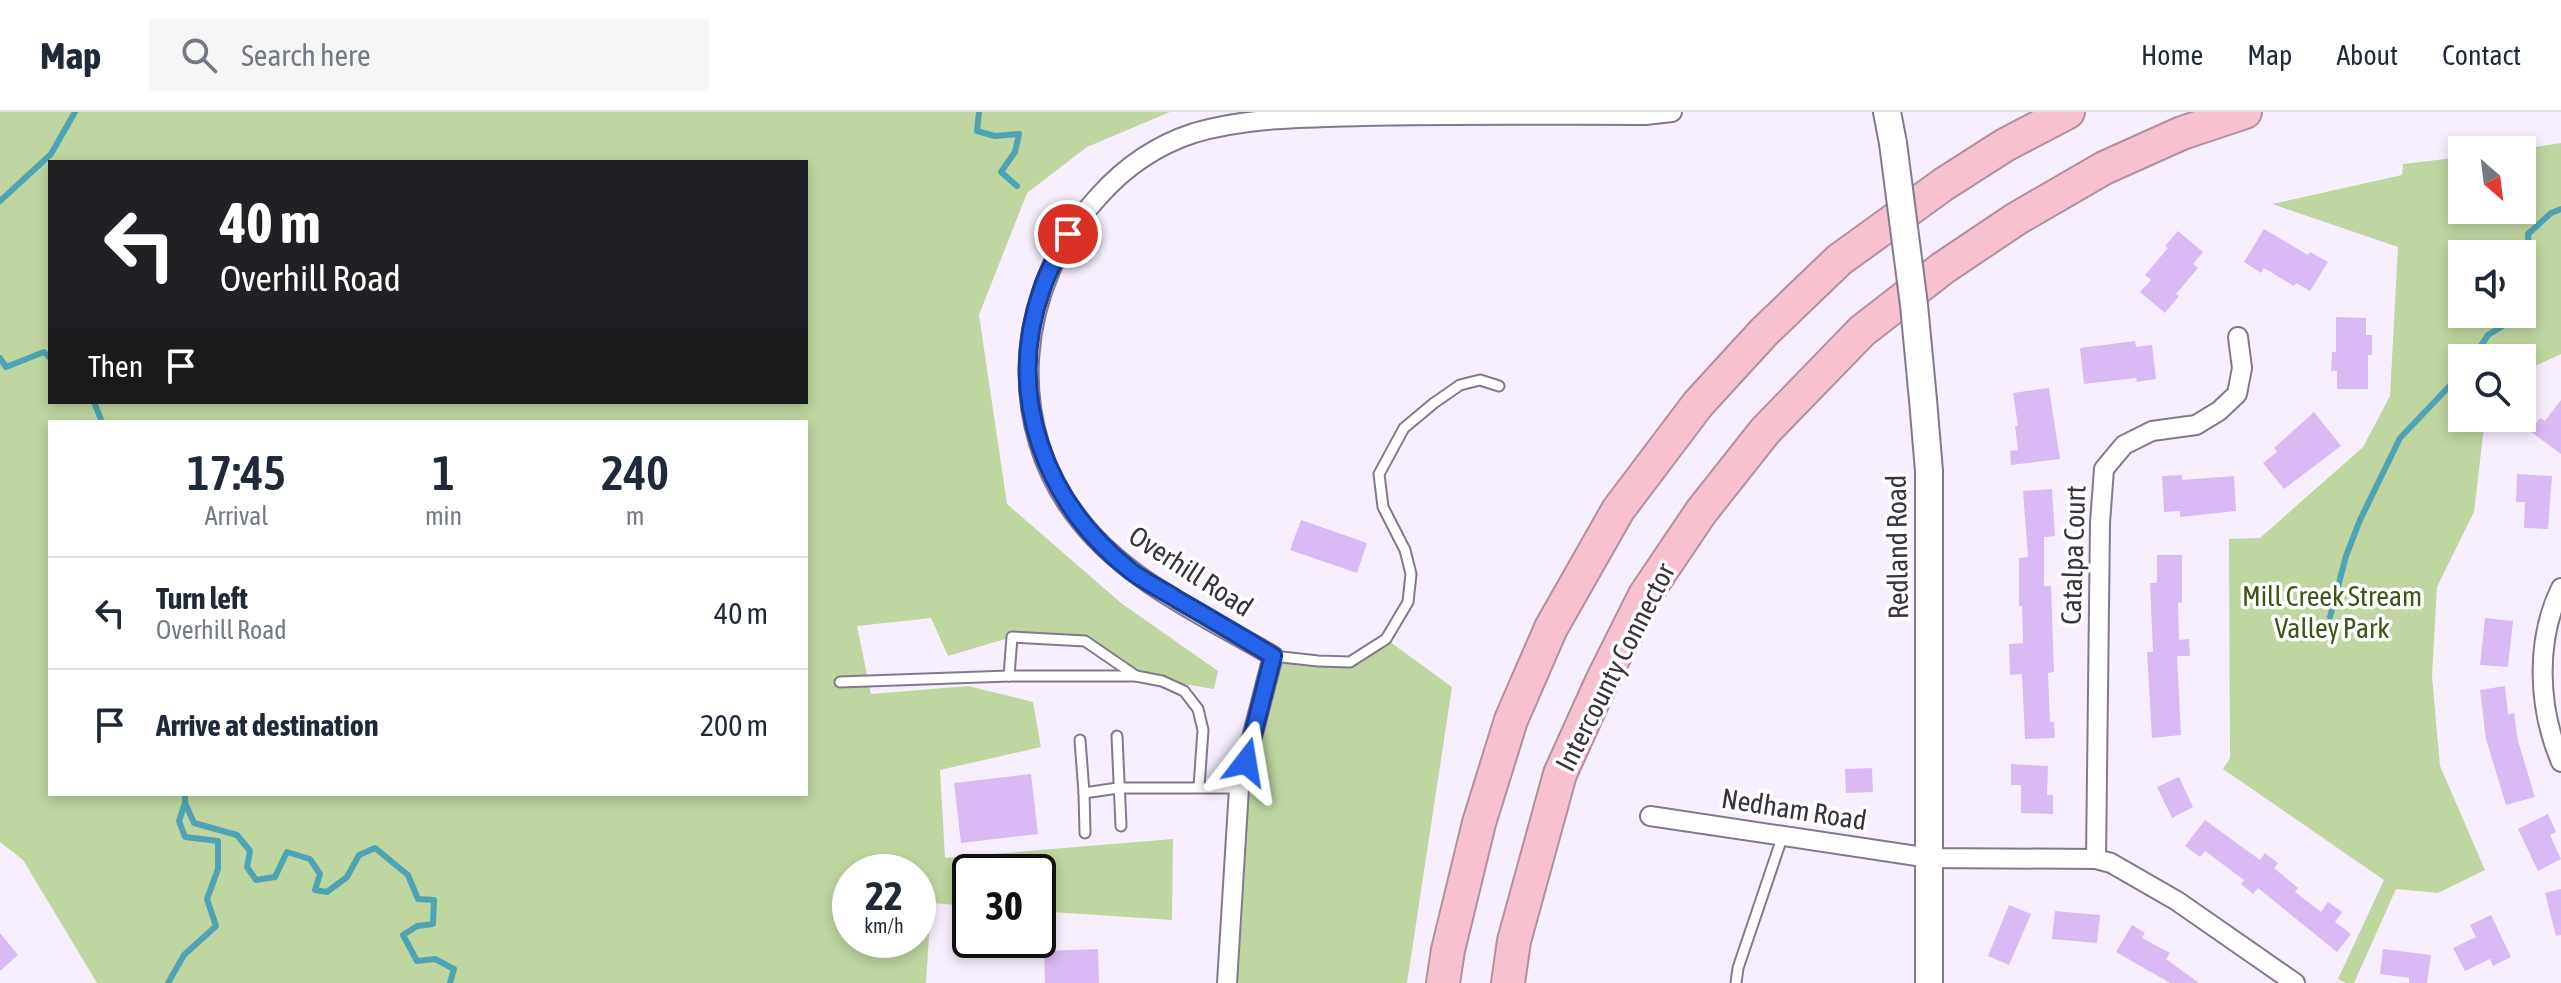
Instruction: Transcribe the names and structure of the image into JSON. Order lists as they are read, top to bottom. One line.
{"streets":{"highway":["Intercounty Connector"],"main road":["Redland Road"],"street":["Catalpa Court","Overhill Road","Nedham Road"]},"crossings":[["Redland Road","Nedham Road"],["Catalpa Court","Nedham Road"]],"parks":["Mill Creek Stream Valley Park"],"north":"bottom right","page":{"header":"Map","search":"Search here","nav":["Home","Map","About","Contact"],"turn":["40 m","Overhill Road"],"then":"Then","eta":["17:45","Arrival","1","min","240","m"],"list":[{"name":"Turn left","note":"Overhill Road","value":"40 m"},{"name":"Arrive at destination","value":"200 m"}],"speed":"22 km/h","limit":"30"}}
